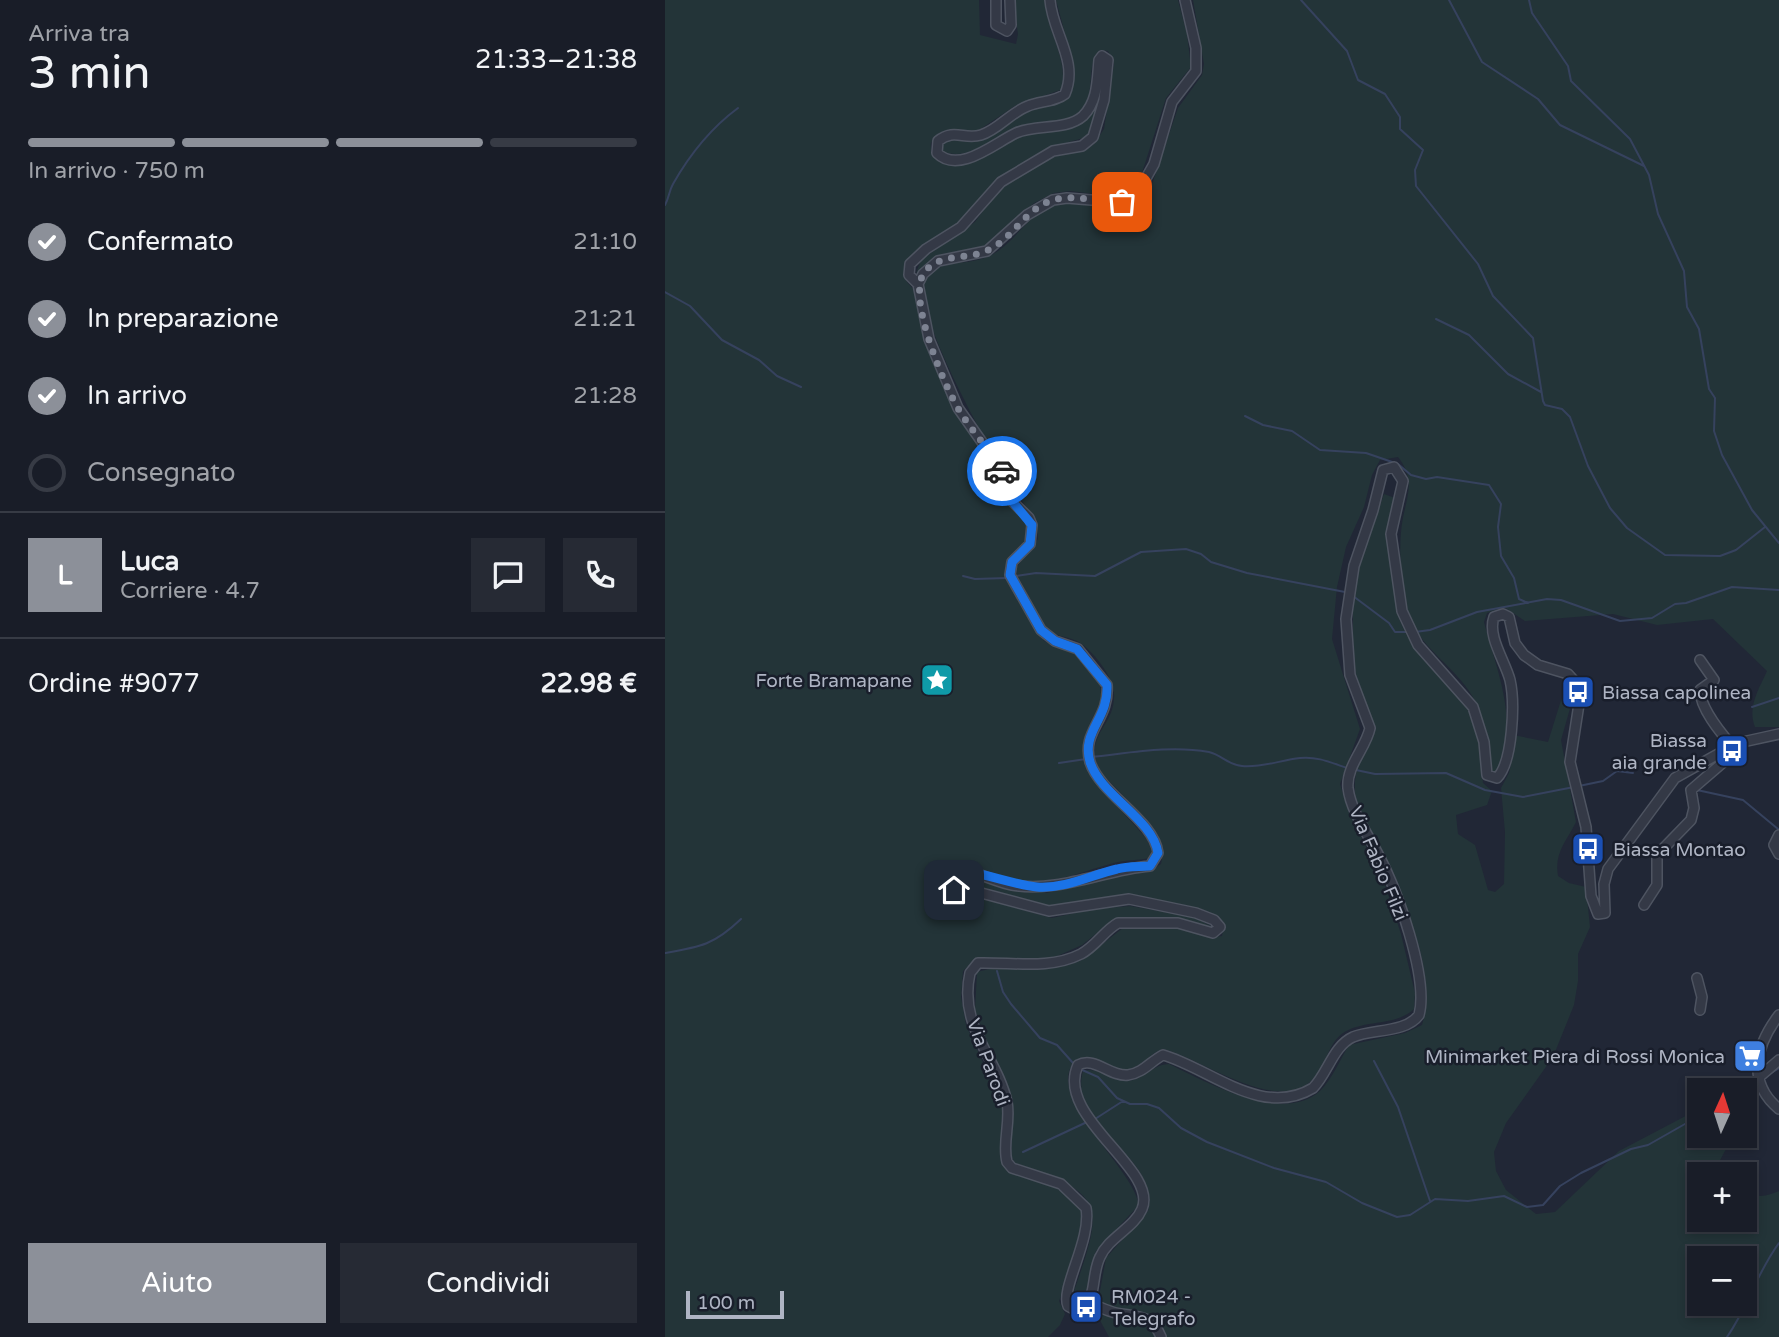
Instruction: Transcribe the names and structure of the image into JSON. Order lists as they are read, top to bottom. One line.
{"streets":{"street":["Via Fabio Filzi","Via Parodi"]},"crossings":[["Via Fabio Filzi","Via Parodi"]],"places":{"place":["Forte Bramapane"],"bus stop":["Biassa capolinea","Biassa aia grande","Biassa Montao","RM024 - Telegrafo"],"supermarket":["Minimarket Piera di Rossi Monica"]},"scale_bar":"100 m","north":"top","page":{"heading":["3 min","Arriva tra","21:33–21:38"],"panel":["Luca","Corriere · 4.7","Ordine #9077","22.98 €"],"bar":"In arrivo · 750 m","list":[["Confermato","21:10"],["In preparazione","21:21"],["In arrivo","21:28"],"Consegnato"],"round":"L","map_buttons":["+","−"],"buttons":["Aiuto","Condividi"],"scale":"100 m"}}
